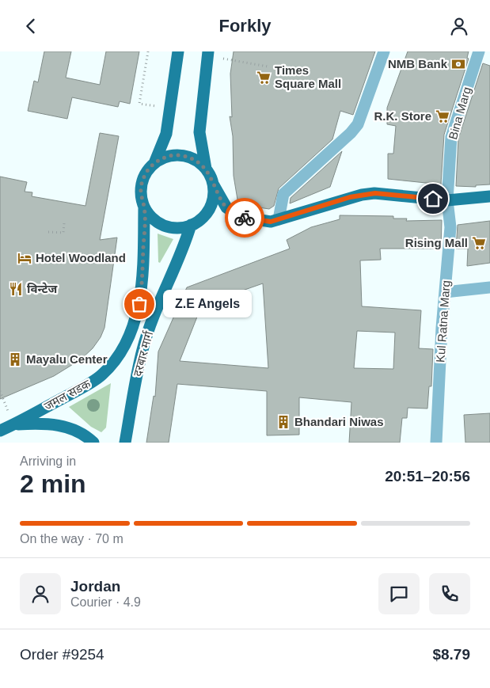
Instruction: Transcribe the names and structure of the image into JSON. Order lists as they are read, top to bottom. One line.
{"streets":{"main road":["दरबार मार्ग","जमल सडक"],"street":["Bina Marg","Kul Ratna Marg"]},"crossings":[["Bina Marg","Kul Ratna Marg"],["दरबार मार्ग","जमल सडक"]],"places":{"bank":["NMB Bank"],"supermarket":["Times Square Mall","R.K. Store","Rising Mall"],"hotel":["Hotel Woodland"],"restaurant":["विन्टेज"],"other":["Z.E Angels"],"building":["Mayalu Center","Bhandari Niwas"]},"page":{"header":"Forkly","bubble":"Z.E Angels","heading":["2 min","Arriving in","20:51–20:56"],"panel":["Jordan","Courier · 4.9","Order #9254","$8.79"],"bar":"On the way · 70 m"}}
